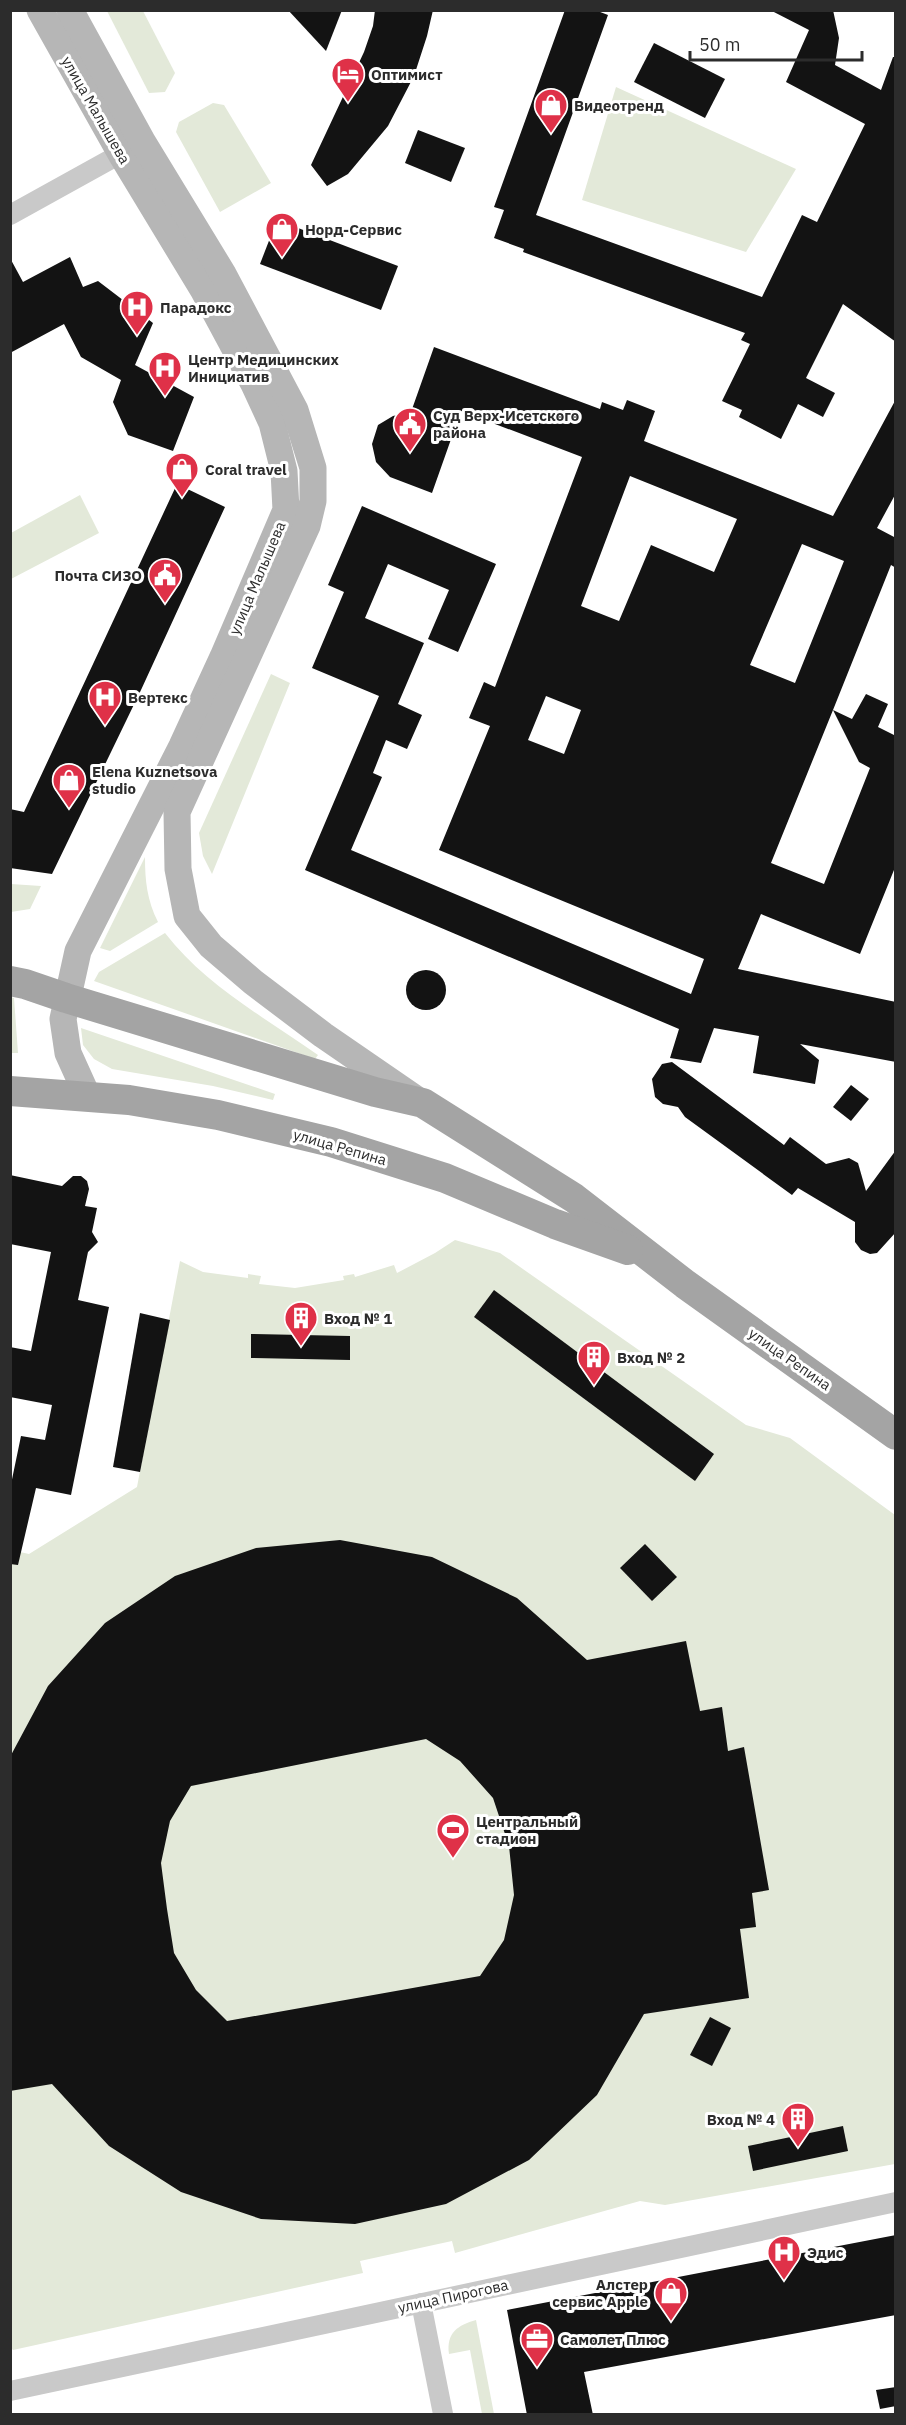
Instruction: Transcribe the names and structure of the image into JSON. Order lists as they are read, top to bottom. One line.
{"streets":{"main road":["улица Малышева","улица Репина"],"street":["улица Пирогова"]},"crossings":[["улица Малышева","улица Репина"]],"places":{"hotel":["Оптимист"],"shop":["Видеотренд","Норд-Сервис","Coral travel","Elena Kuznetsova studio","Алстер сервис Apple"],"hospital":["Парадокс","Центр Медицинских Инициатив","Вертекс","Эдис"],"public building":["Суд Верх-Исетского района","Почта СИЗО"],"building":["Вход № 1","Вход № 2","Вход № 4"],"sports":["Центральный стадион"],"office":["Самолет Плюс"]},"scale_bar":"50 m"}
